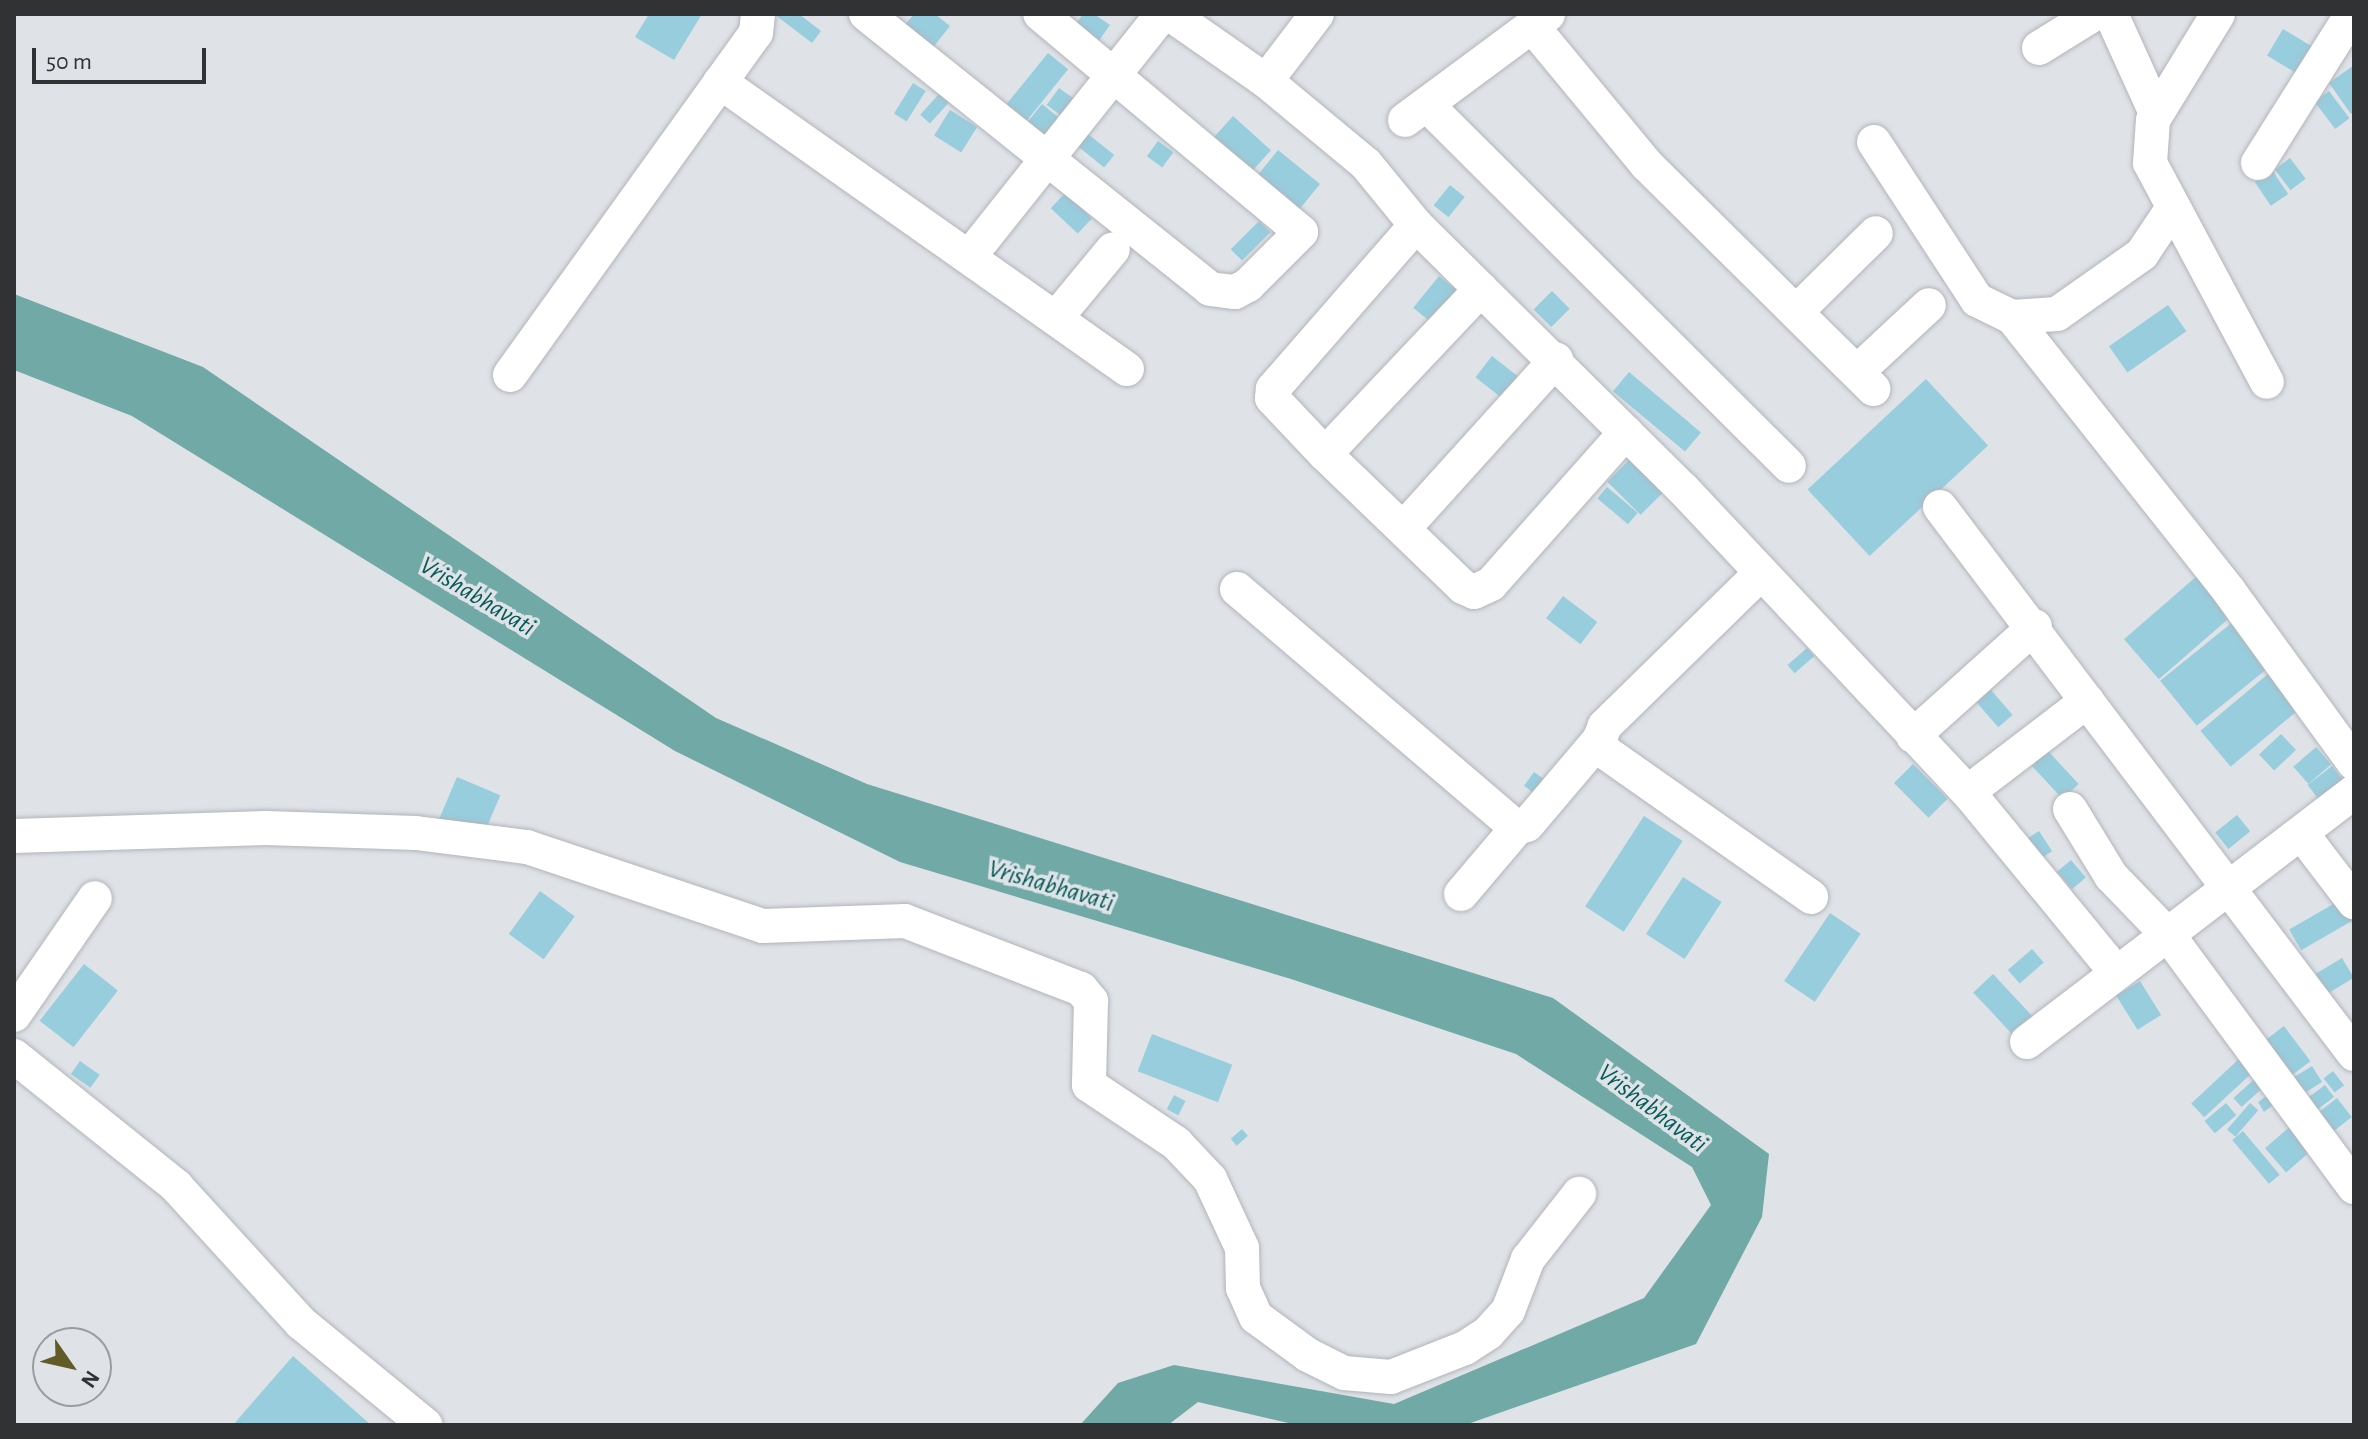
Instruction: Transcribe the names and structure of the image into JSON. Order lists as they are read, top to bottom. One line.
{"water":["Vrishabhavati"],"scale_bar":"50 m","north":"bottom right"}
